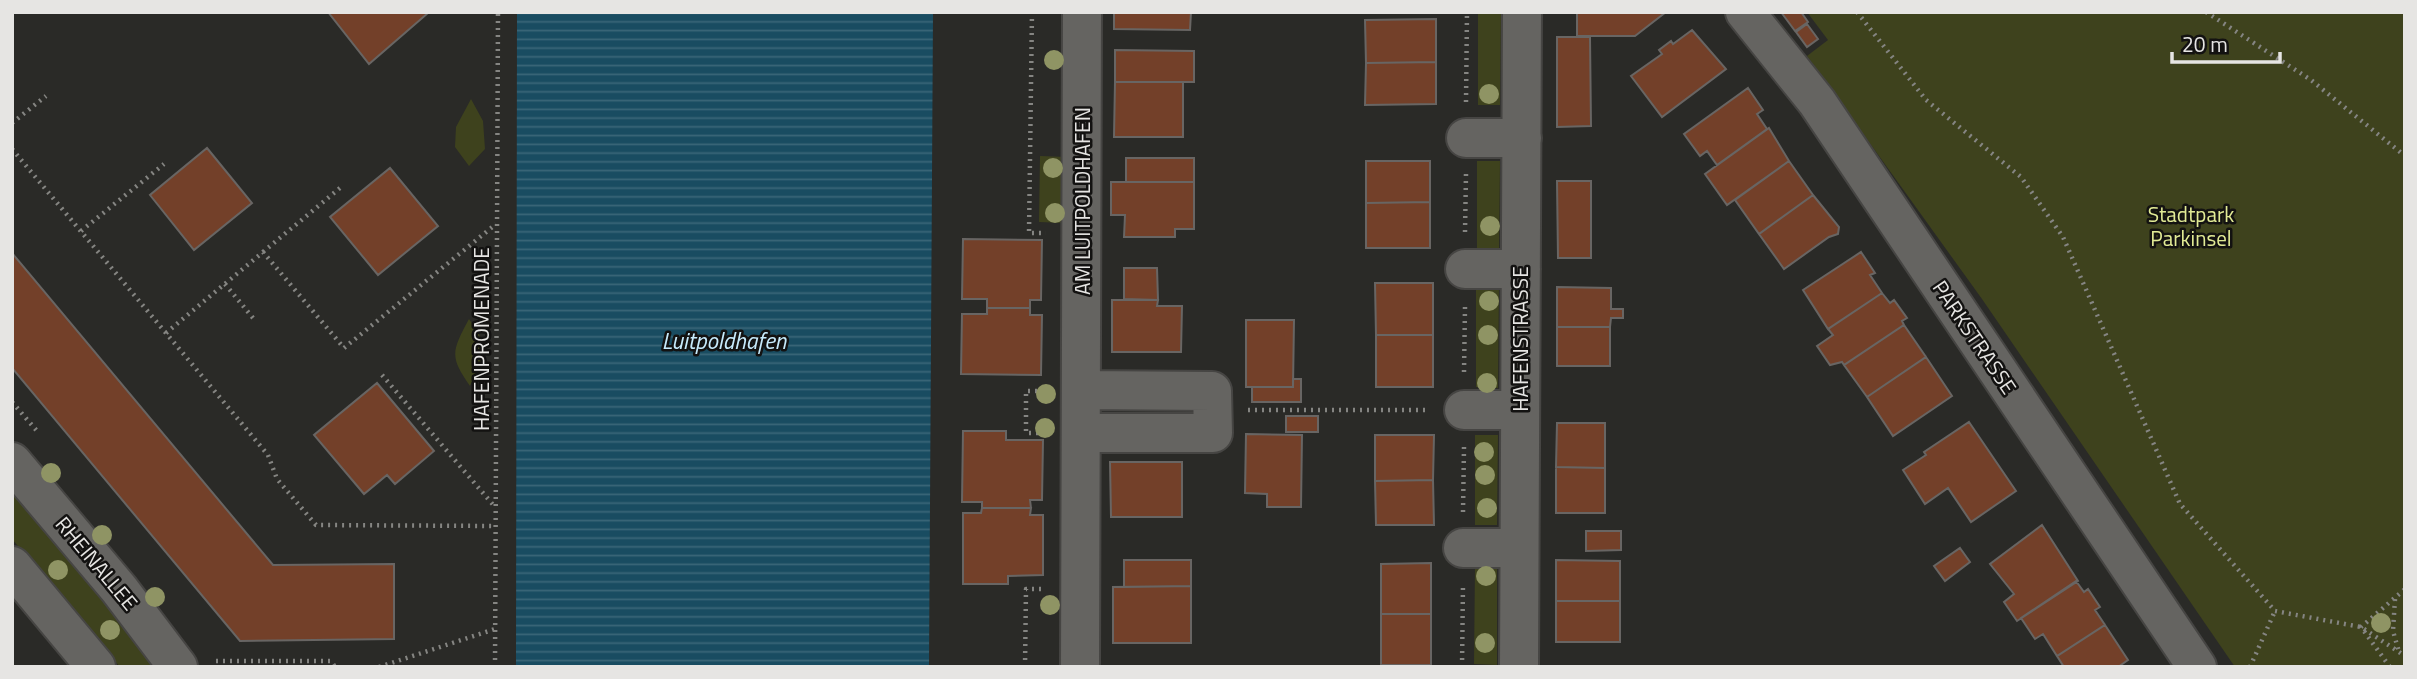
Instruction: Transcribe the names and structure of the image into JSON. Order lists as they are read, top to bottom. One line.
{"streets":{"street":["AM LUITPOLDHAFEN","PARKSTRASSE","HAFENSTRASSE","RHEINALLEE"],"path":["HAFENPROMENADE"]},"water":["Luitpoldhafen"],"parks":["Stadtpark Parkinsel"],"scale_bar":"20 m"}
